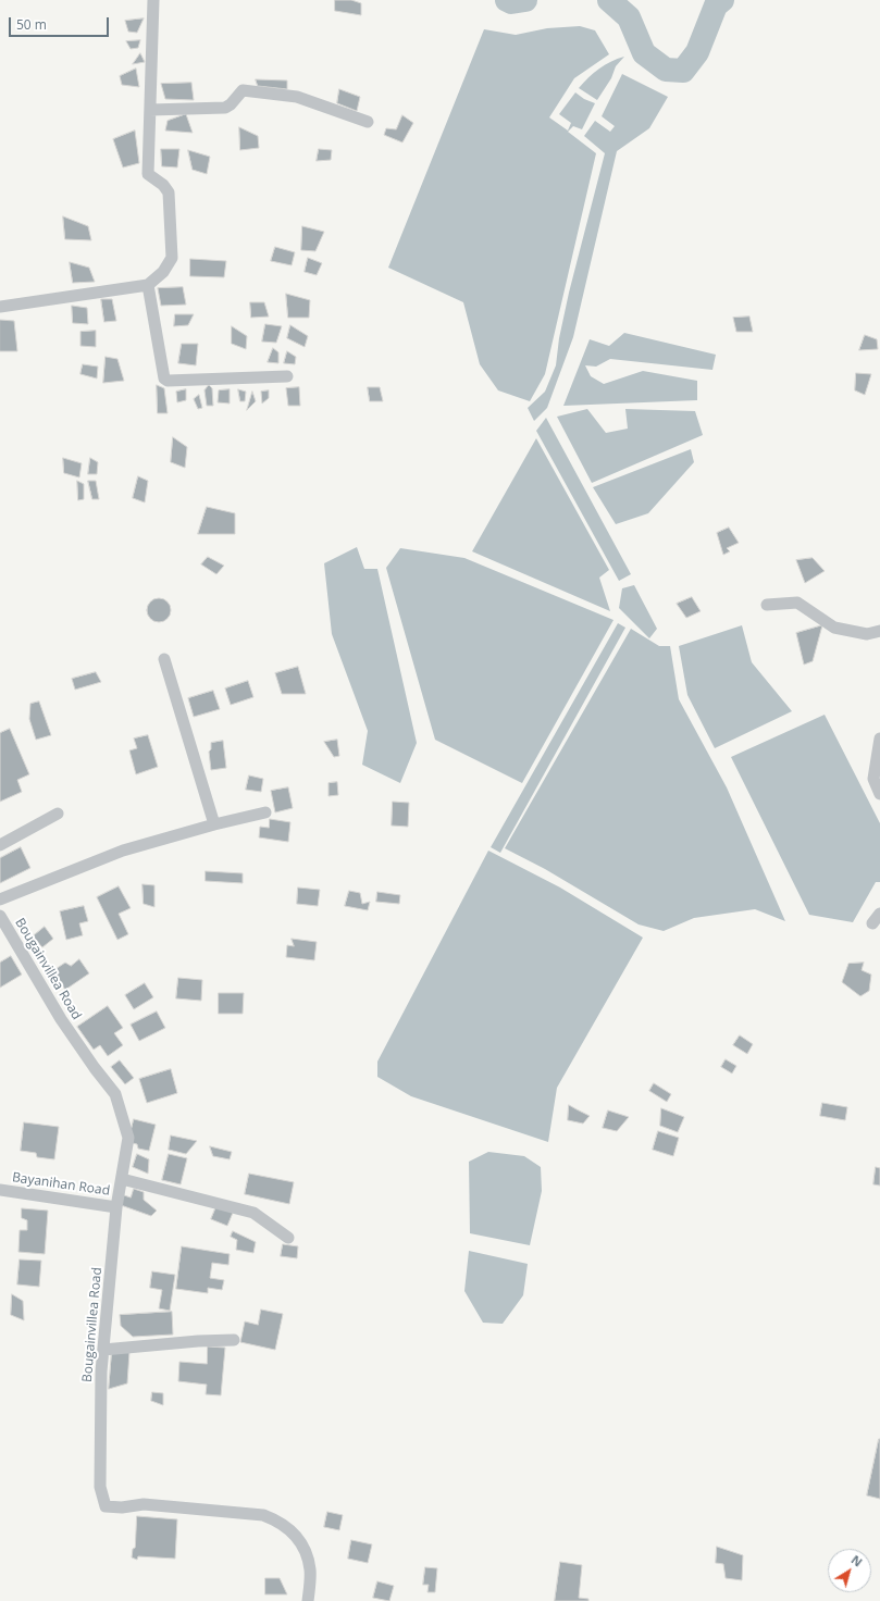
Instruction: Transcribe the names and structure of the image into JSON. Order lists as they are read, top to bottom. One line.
{"streets":{"street":["Bougainvillea Road","Bayanihan Road"]},"crossings":[["Bougainvillea Road","Bayanihan Road"]],"scale_bar":"50 m","north":"top right"}
